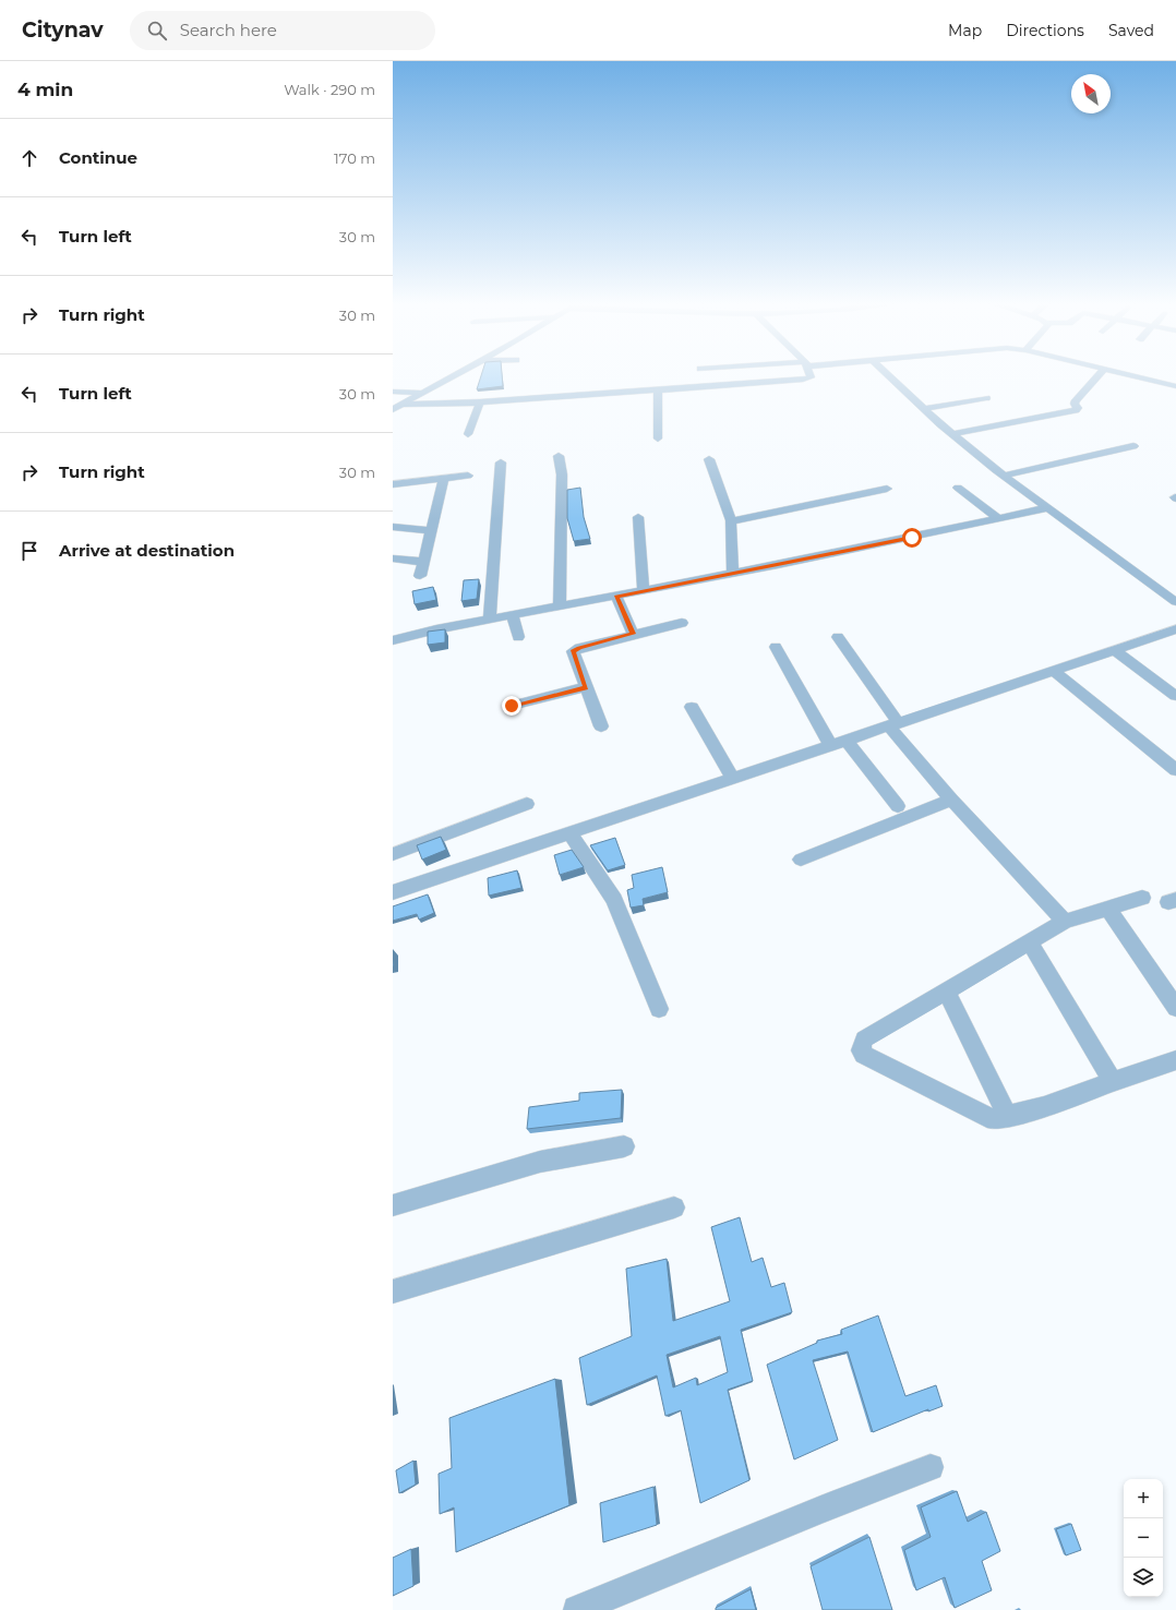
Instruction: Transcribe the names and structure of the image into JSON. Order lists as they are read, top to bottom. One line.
{"north":"top left","page":{"header":"Citynav","search":"Search here","nav":["Map","Directions","Saved"],"heading":["4 min","Walk · 290 m"],"list":[["Continue","170 m"],["Turn left","30 m"],["Turn right","30 m"],["Turn left","30 m"],["Turn right","30 m"],"Arrive at destination"],"map_buttons":["+","−"]}}
